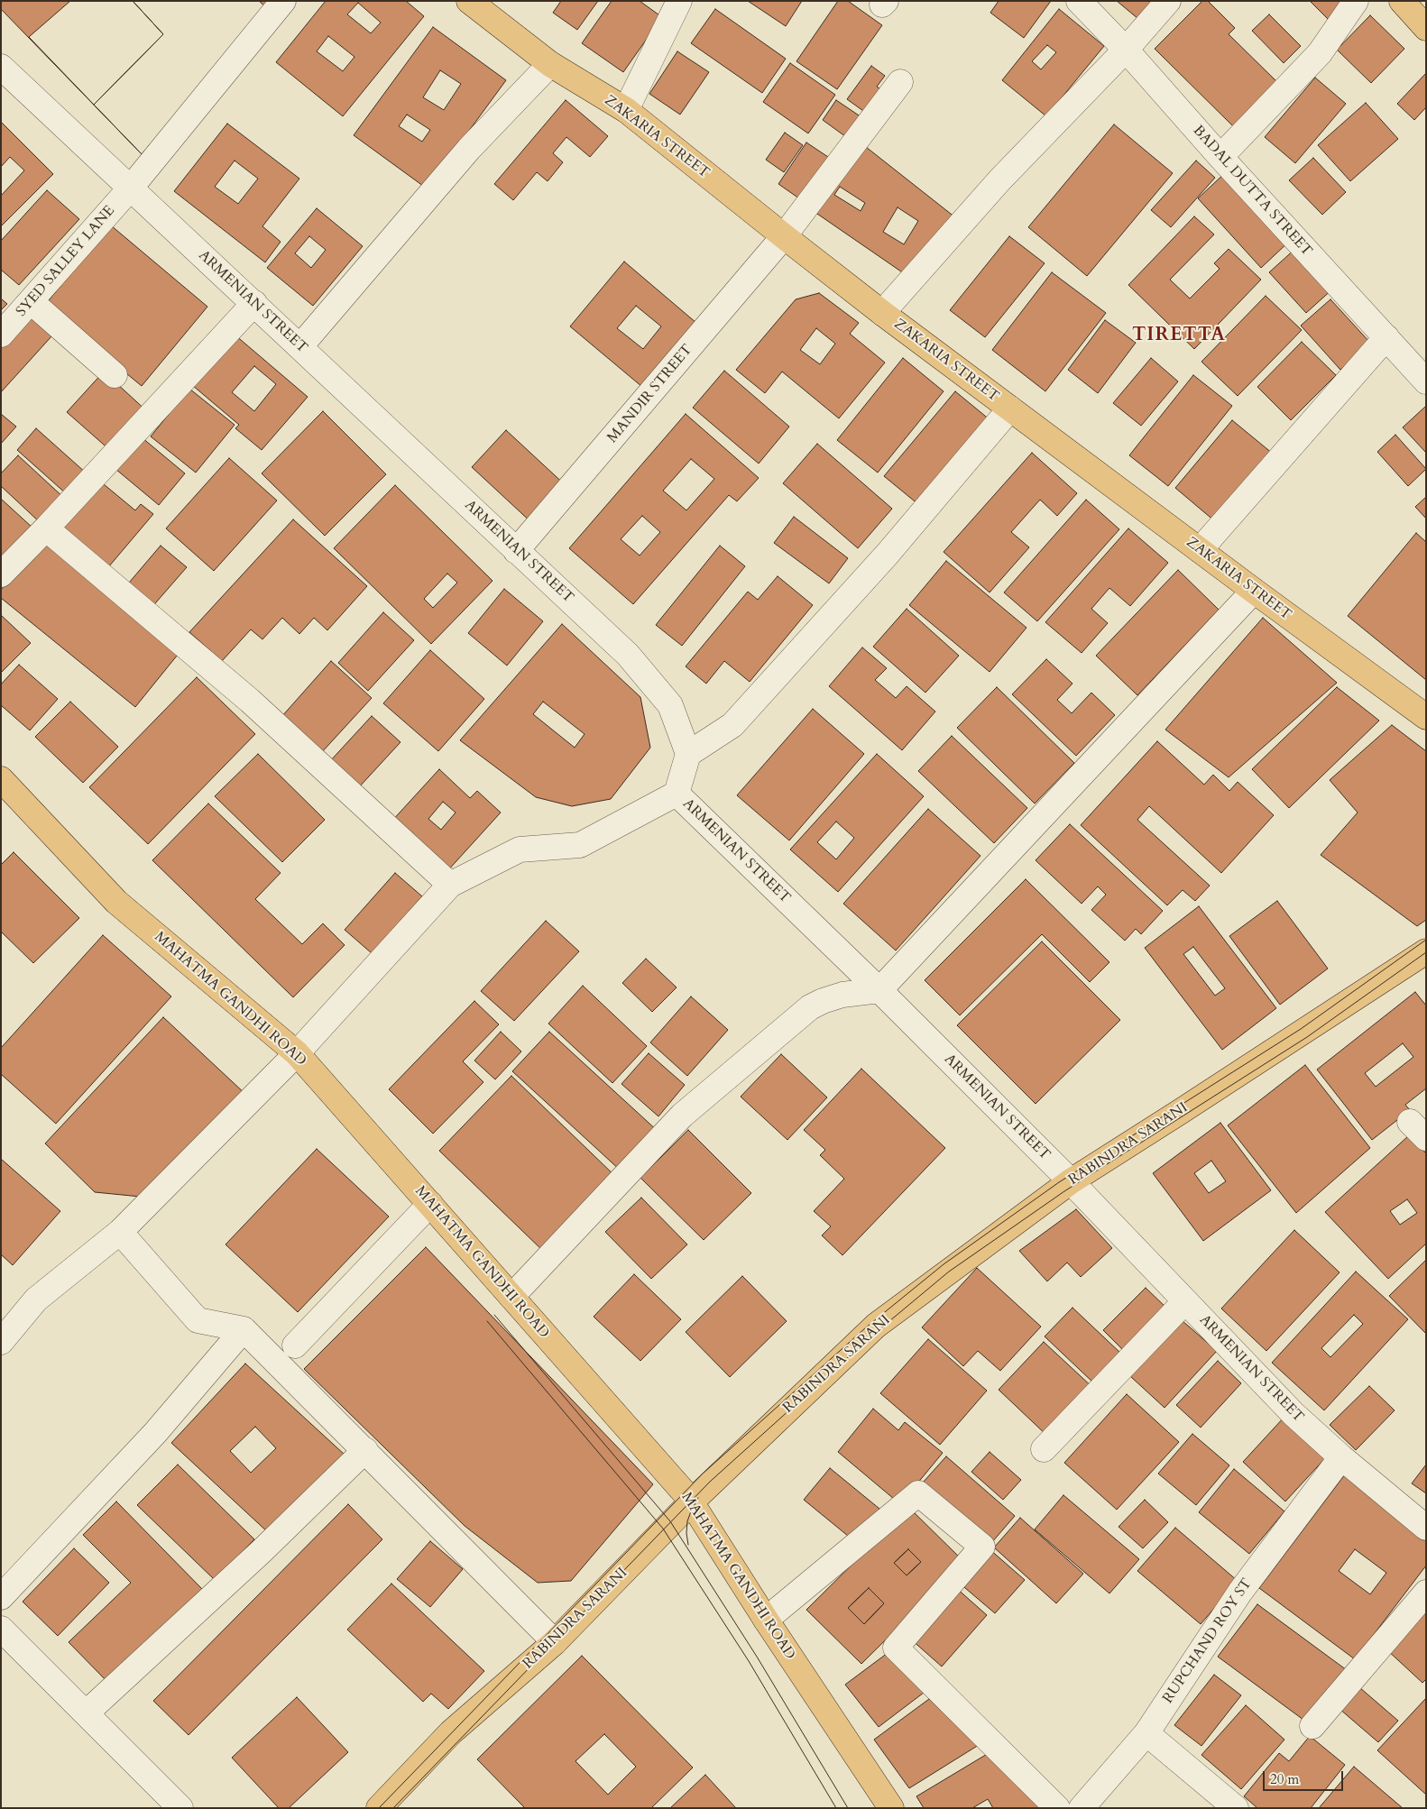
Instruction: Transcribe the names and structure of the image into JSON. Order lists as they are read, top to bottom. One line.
{"streets":{"main road":["ZAKARIA STREET","MAHATMA GANDHI ROAD","RABINDRA SARANI"],"street":["BADAL DUTTA STREET","SYED SALLEY LANE","ARMENIAN STREET","MANDIR STREET","RUPCHAND ROY ST"]},"crossings":[["ZAKARIA STREET","MANDIR STREET"],["SYED SALLEY LANE","ARMENIAN STREET"],["ARMENIAN STREET","MANDIR STREET"],["ARMENIAN STREET","RABINDRA SARANI"],["ARMENIAN STREET","RUPCHAND ROY ST"],["MAHATMA GANDHI ROAD","RABINDRA SARANI"]],"districts":["TIRETTA"],"scale_bar":"20 m"}
